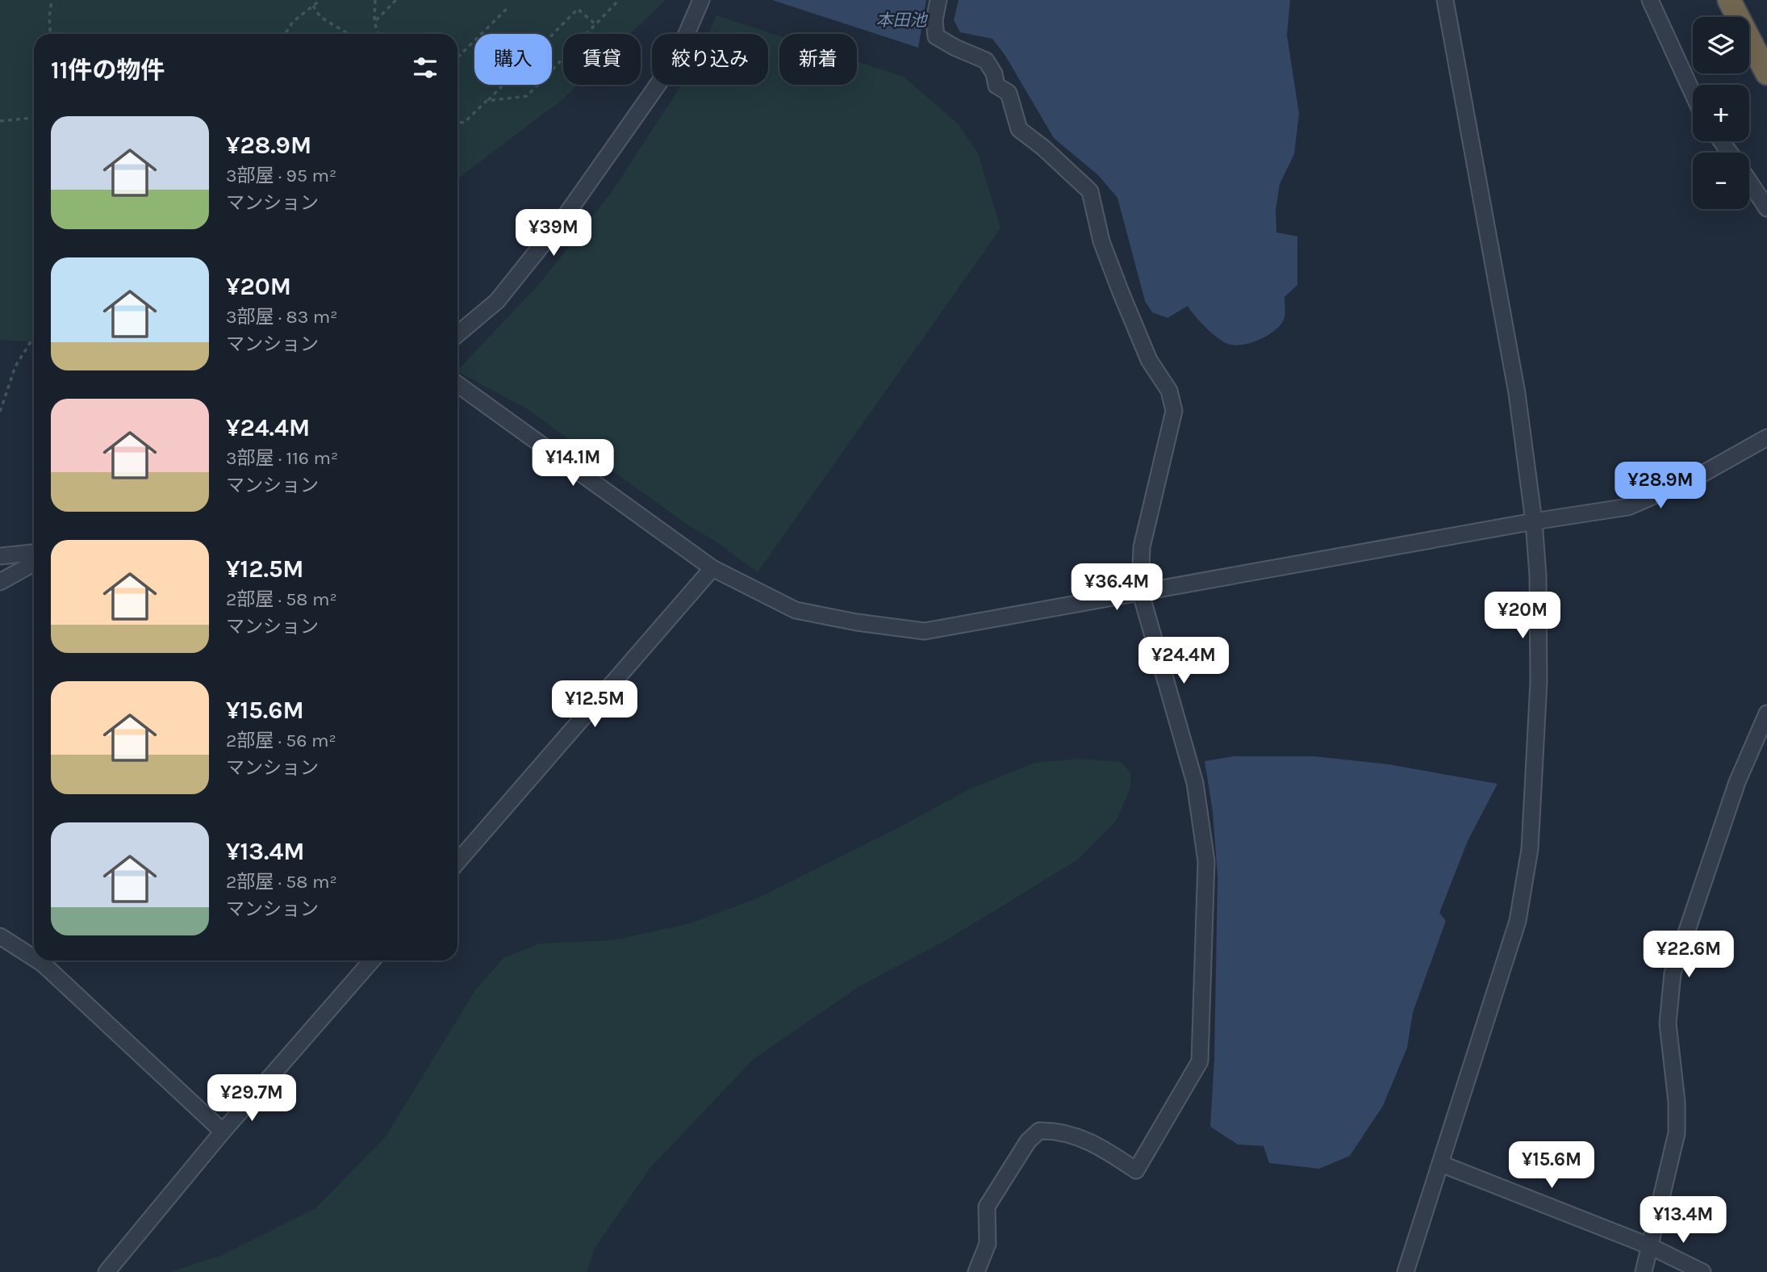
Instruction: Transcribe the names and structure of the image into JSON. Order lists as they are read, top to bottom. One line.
{"water":["本田池"],"page":{"map_buttons":["+","−"],"chip":["購入","賃貸","絞り込み","新着"],"heading":"11件の物件","list":[{"name":"¥28.9M","note":"3部屋 · 95 m² · マンション"},{"name":"¥20M","note":"3部屋 · 83 m² · マンション"},{"name":"¥24.4M","note":"3部屋 · 116 m² · マンション"},{"name":"¥12.5M","note":"2部屋 · 58 m² · マンション"},{"name":"¥15.6M","note":"2部屋 · 56 m² · マンション"},{"name":"¥13.4M","note":"2部屋 · 58 m² · マンション"}],"price":["¥39M","¥14.1M","¥28.9M","¥36.4M","¥20M","¥24.4M","¥12.5M","¥22.6M","¥29.7M","¥15.6M","¥13.4M"]}}
